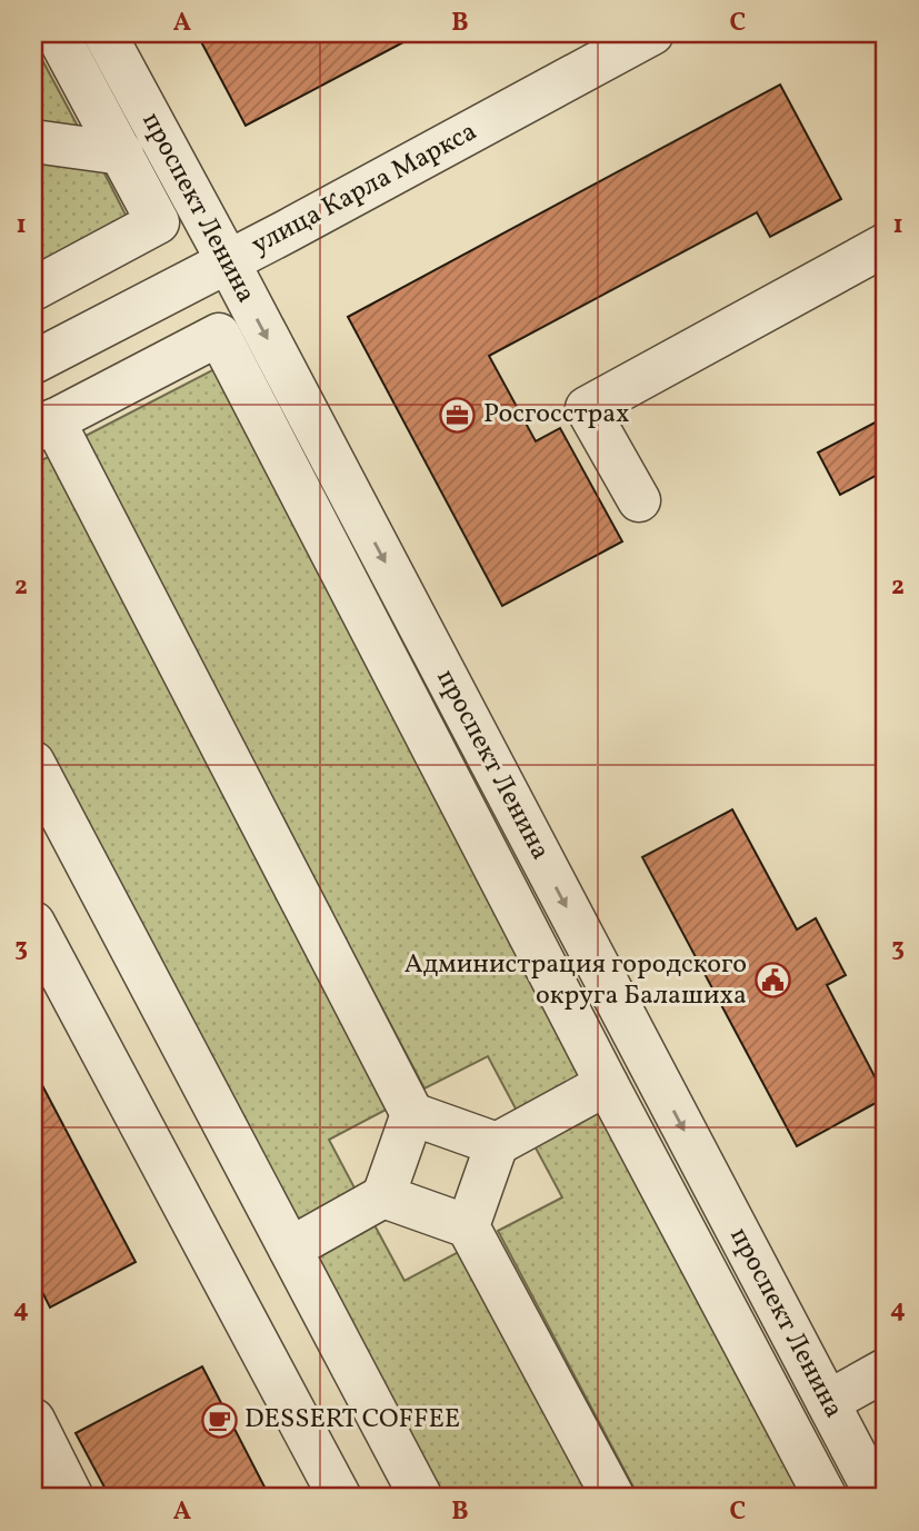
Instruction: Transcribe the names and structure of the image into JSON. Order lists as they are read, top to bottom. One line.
{"streets":{"street":["улица Карла Маркса","проспект Ленина"]},"crossings":[["улица Карла Маркса","проспект Ленина"]],"places":{"office":["Росгосстрах"],"public building":["Администрация городского округа Балашиха"],"cafe":["DESSERT COFFEE"]},"grid":{"columns":["A","B","C"],"rows":["1","2","3","4"]}}
